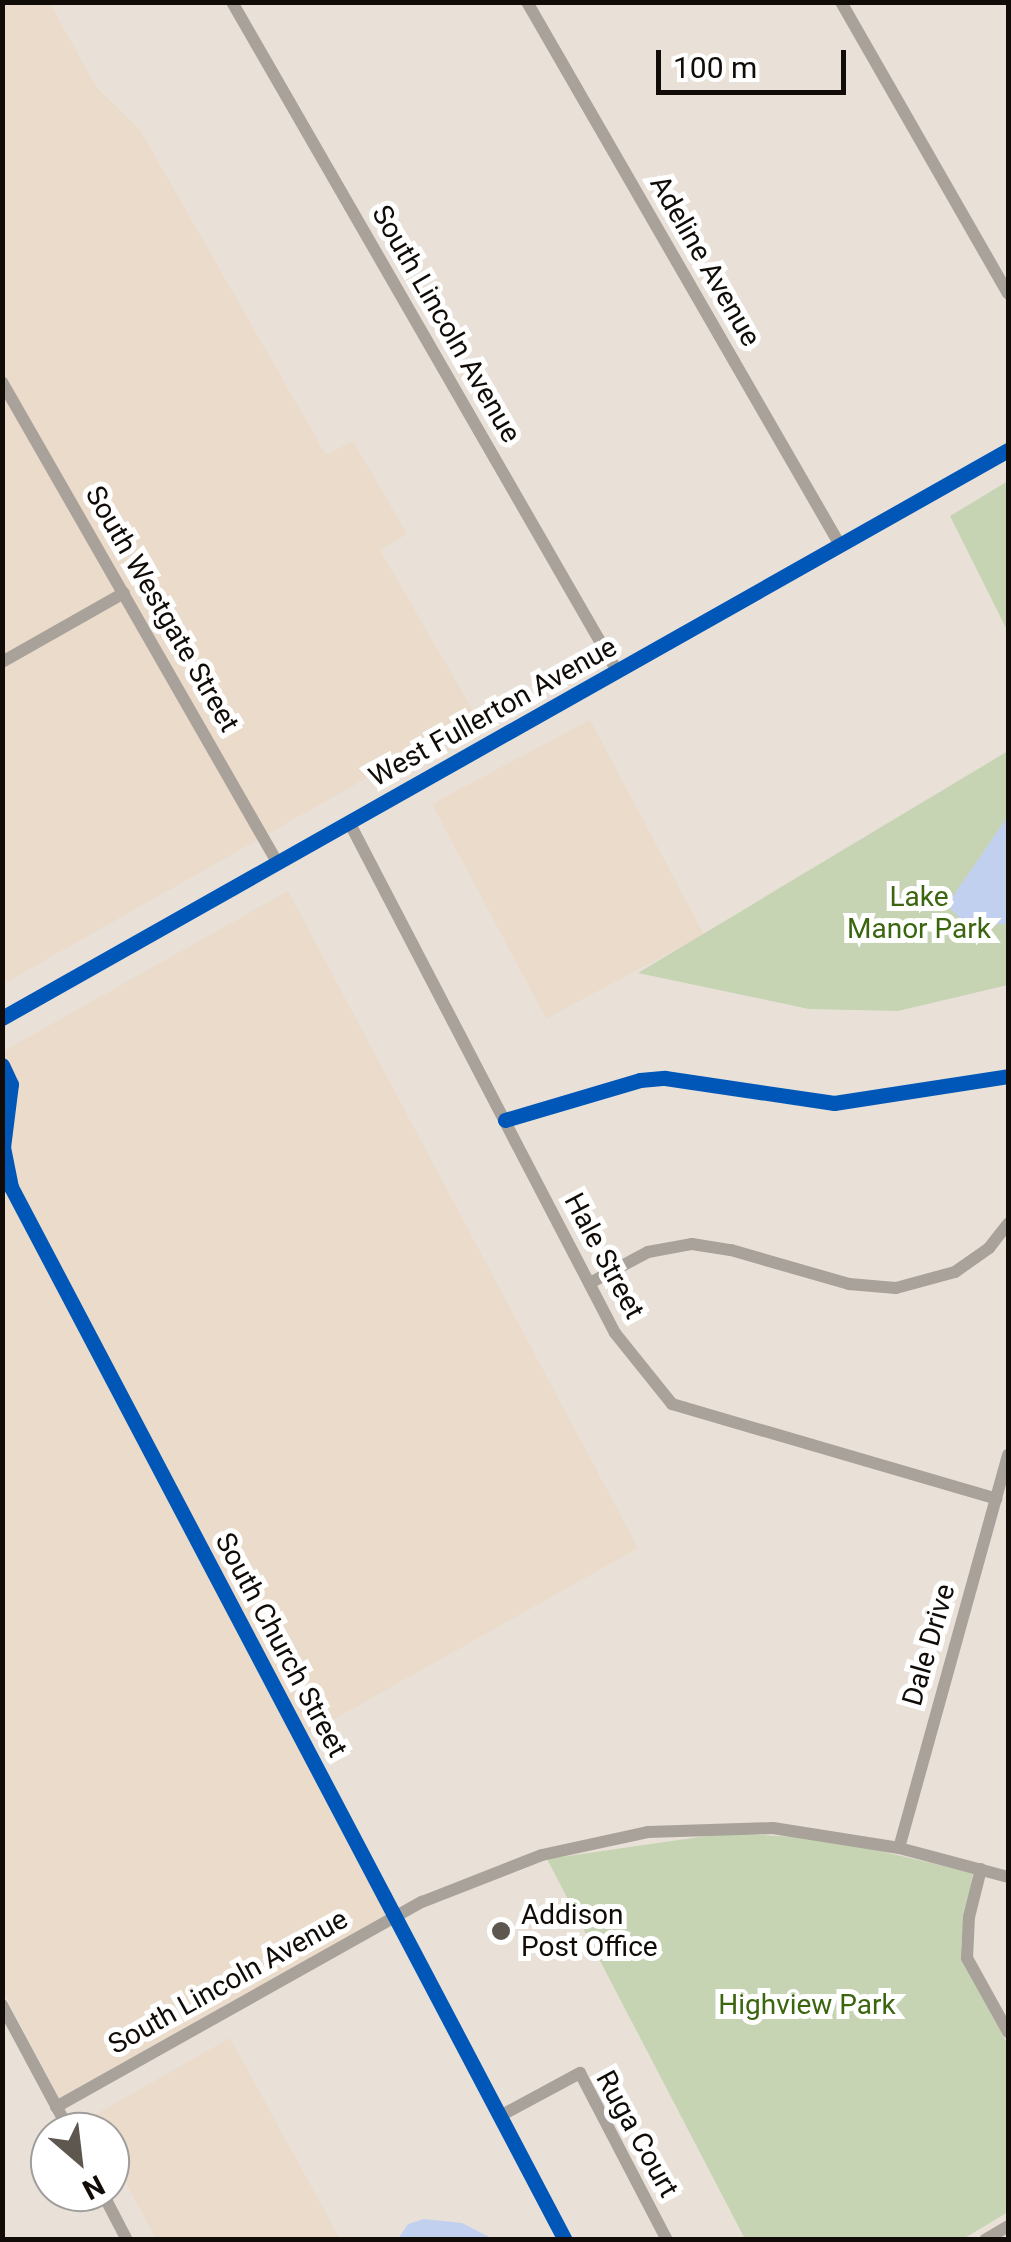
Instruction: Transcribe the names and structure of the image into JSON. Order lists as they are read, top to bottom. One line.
{"streets":{"street":["Adeline Avenue","South Lincoln Avenue","South Westgate Street","West Fullerton Avenue","Hale Street","South Church Street","Dale Drive","Ruga Court"]},"crossings":[["Adeline Avenue","West Fullerton Avenue"],["South Lincoln Avenue","West Fullerton Avenue"],["South Lincoln Avenue","South Church Street"],["South Lincoln Avenue","Dale Drive"],["South Westgate Street","West Fullerton Avenue"],["West Fullerton Avenue","Hale Street"],["Hale Street","Dale Drive"],["South Church Street","Ruga Court"]],"parks":["Lake Manor Park","Highview Park"],"places":["Addison Post Office"],"scale_bar":"100 m","north":"bottom right"}
